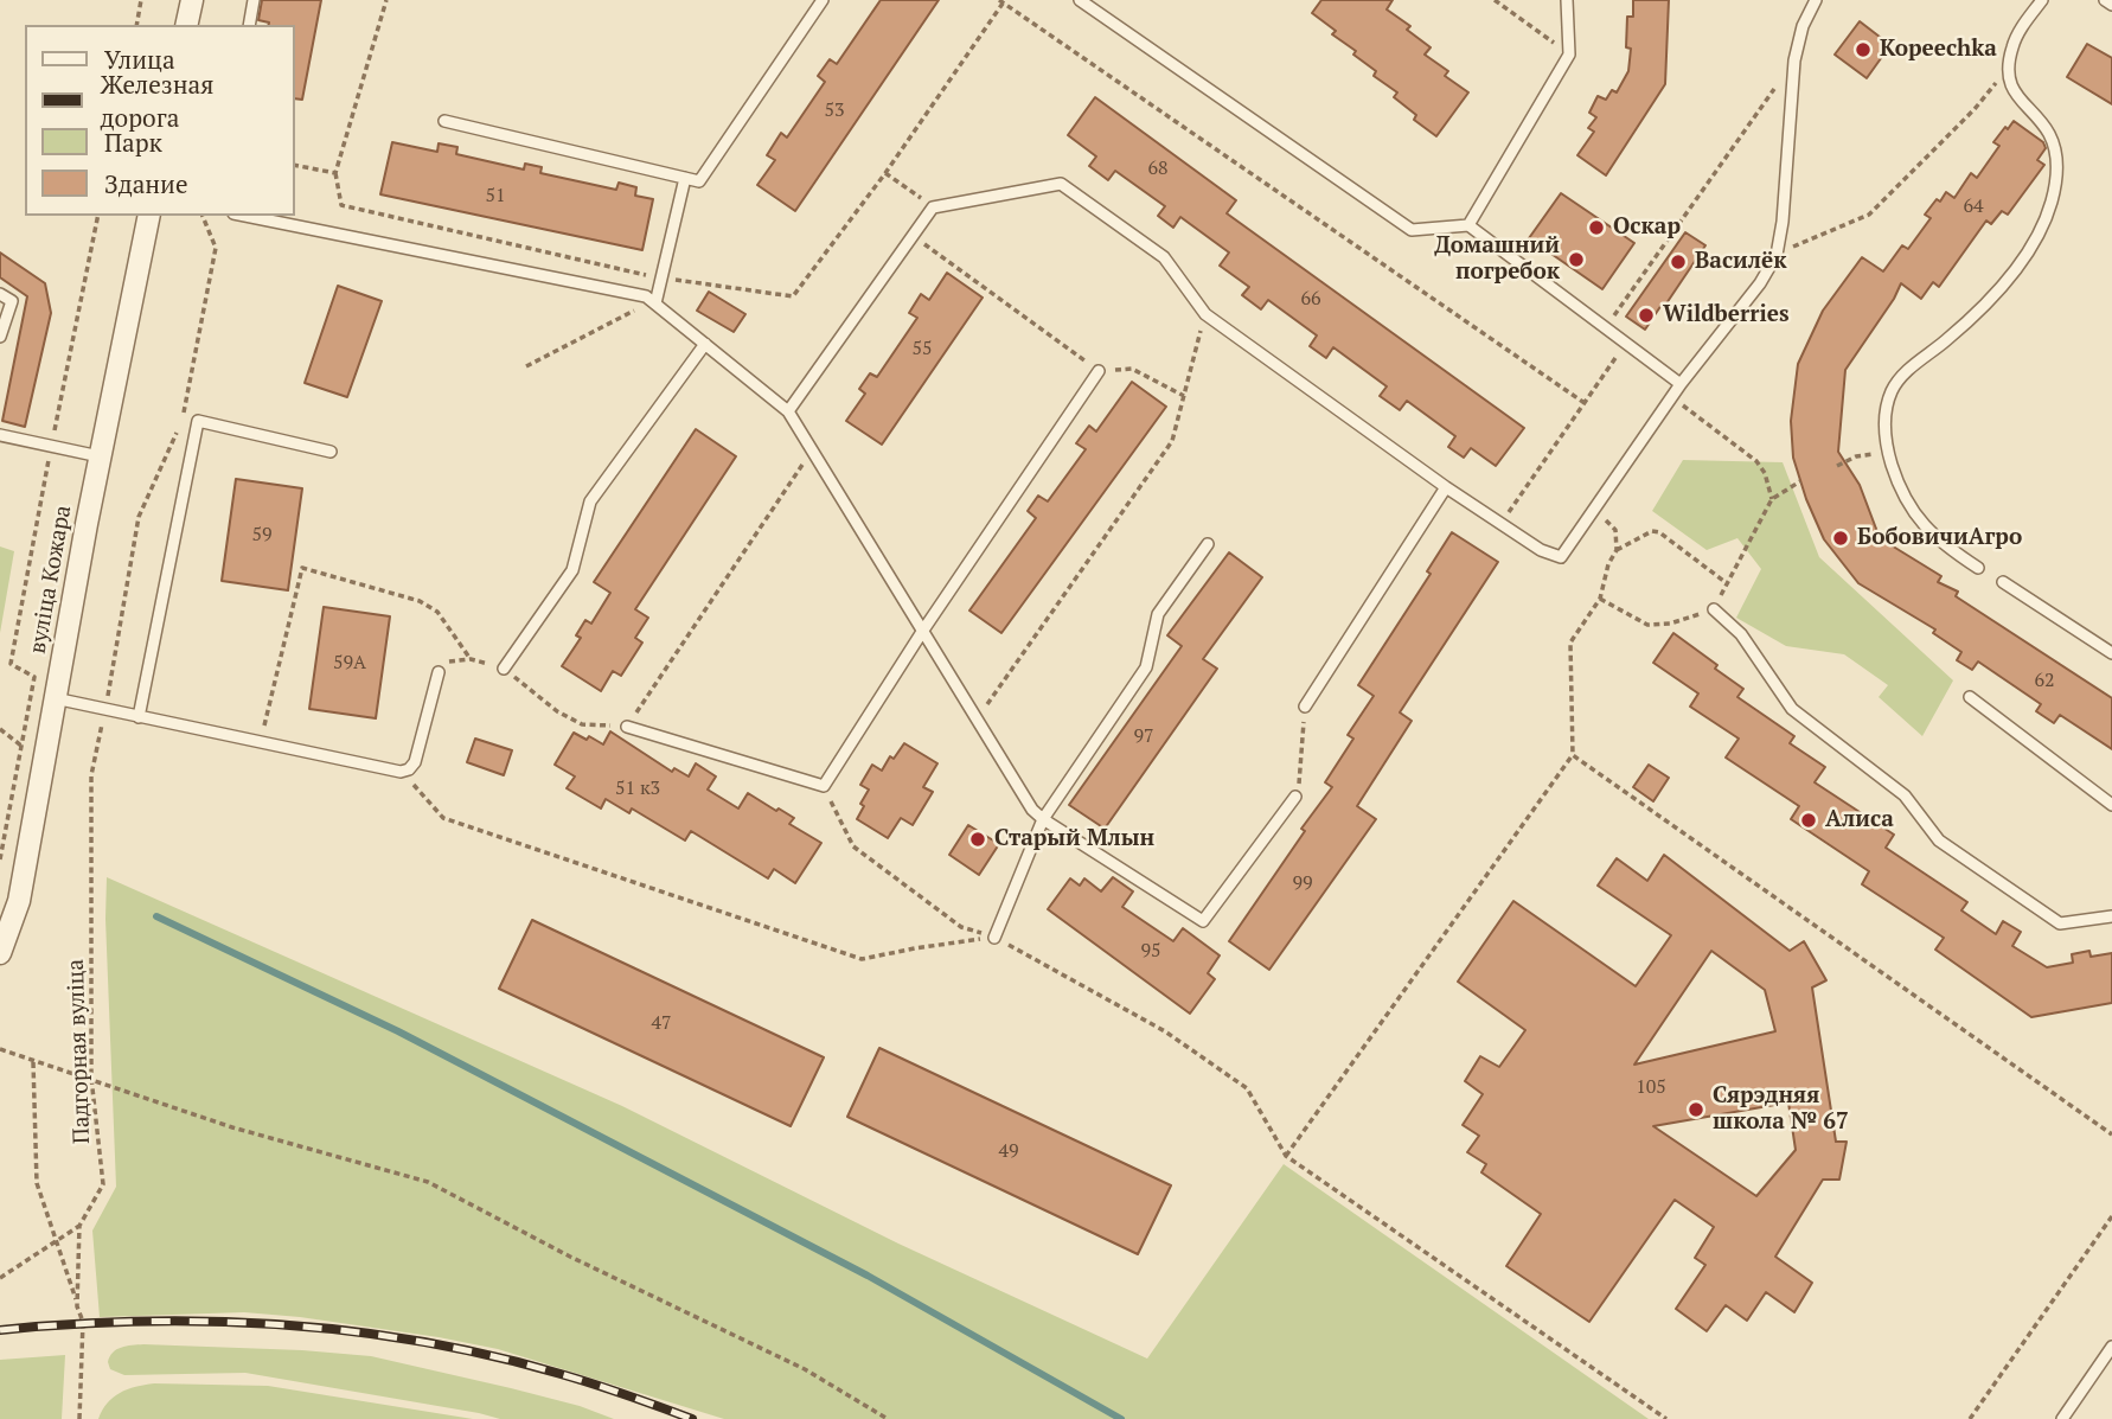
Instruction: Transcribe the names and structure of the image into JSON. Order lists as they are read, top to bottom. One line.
{"streets":{"street":["вуліца Кожара"],"path":["Падгорная вуліца"]},"places":["Kopeechka","Оскар","Домашний погребок","Василёк","Wildberries","БобовичиАгро","Алиса","Старый Млын","Сярэдняя школа № 67"],"house_numbers":["53","68","51","64","66","55","59","59А","62","97","51 к3","99","95","47","105","49"],"legend":["Улица","Железная дорога","Парк","Здание"]}
